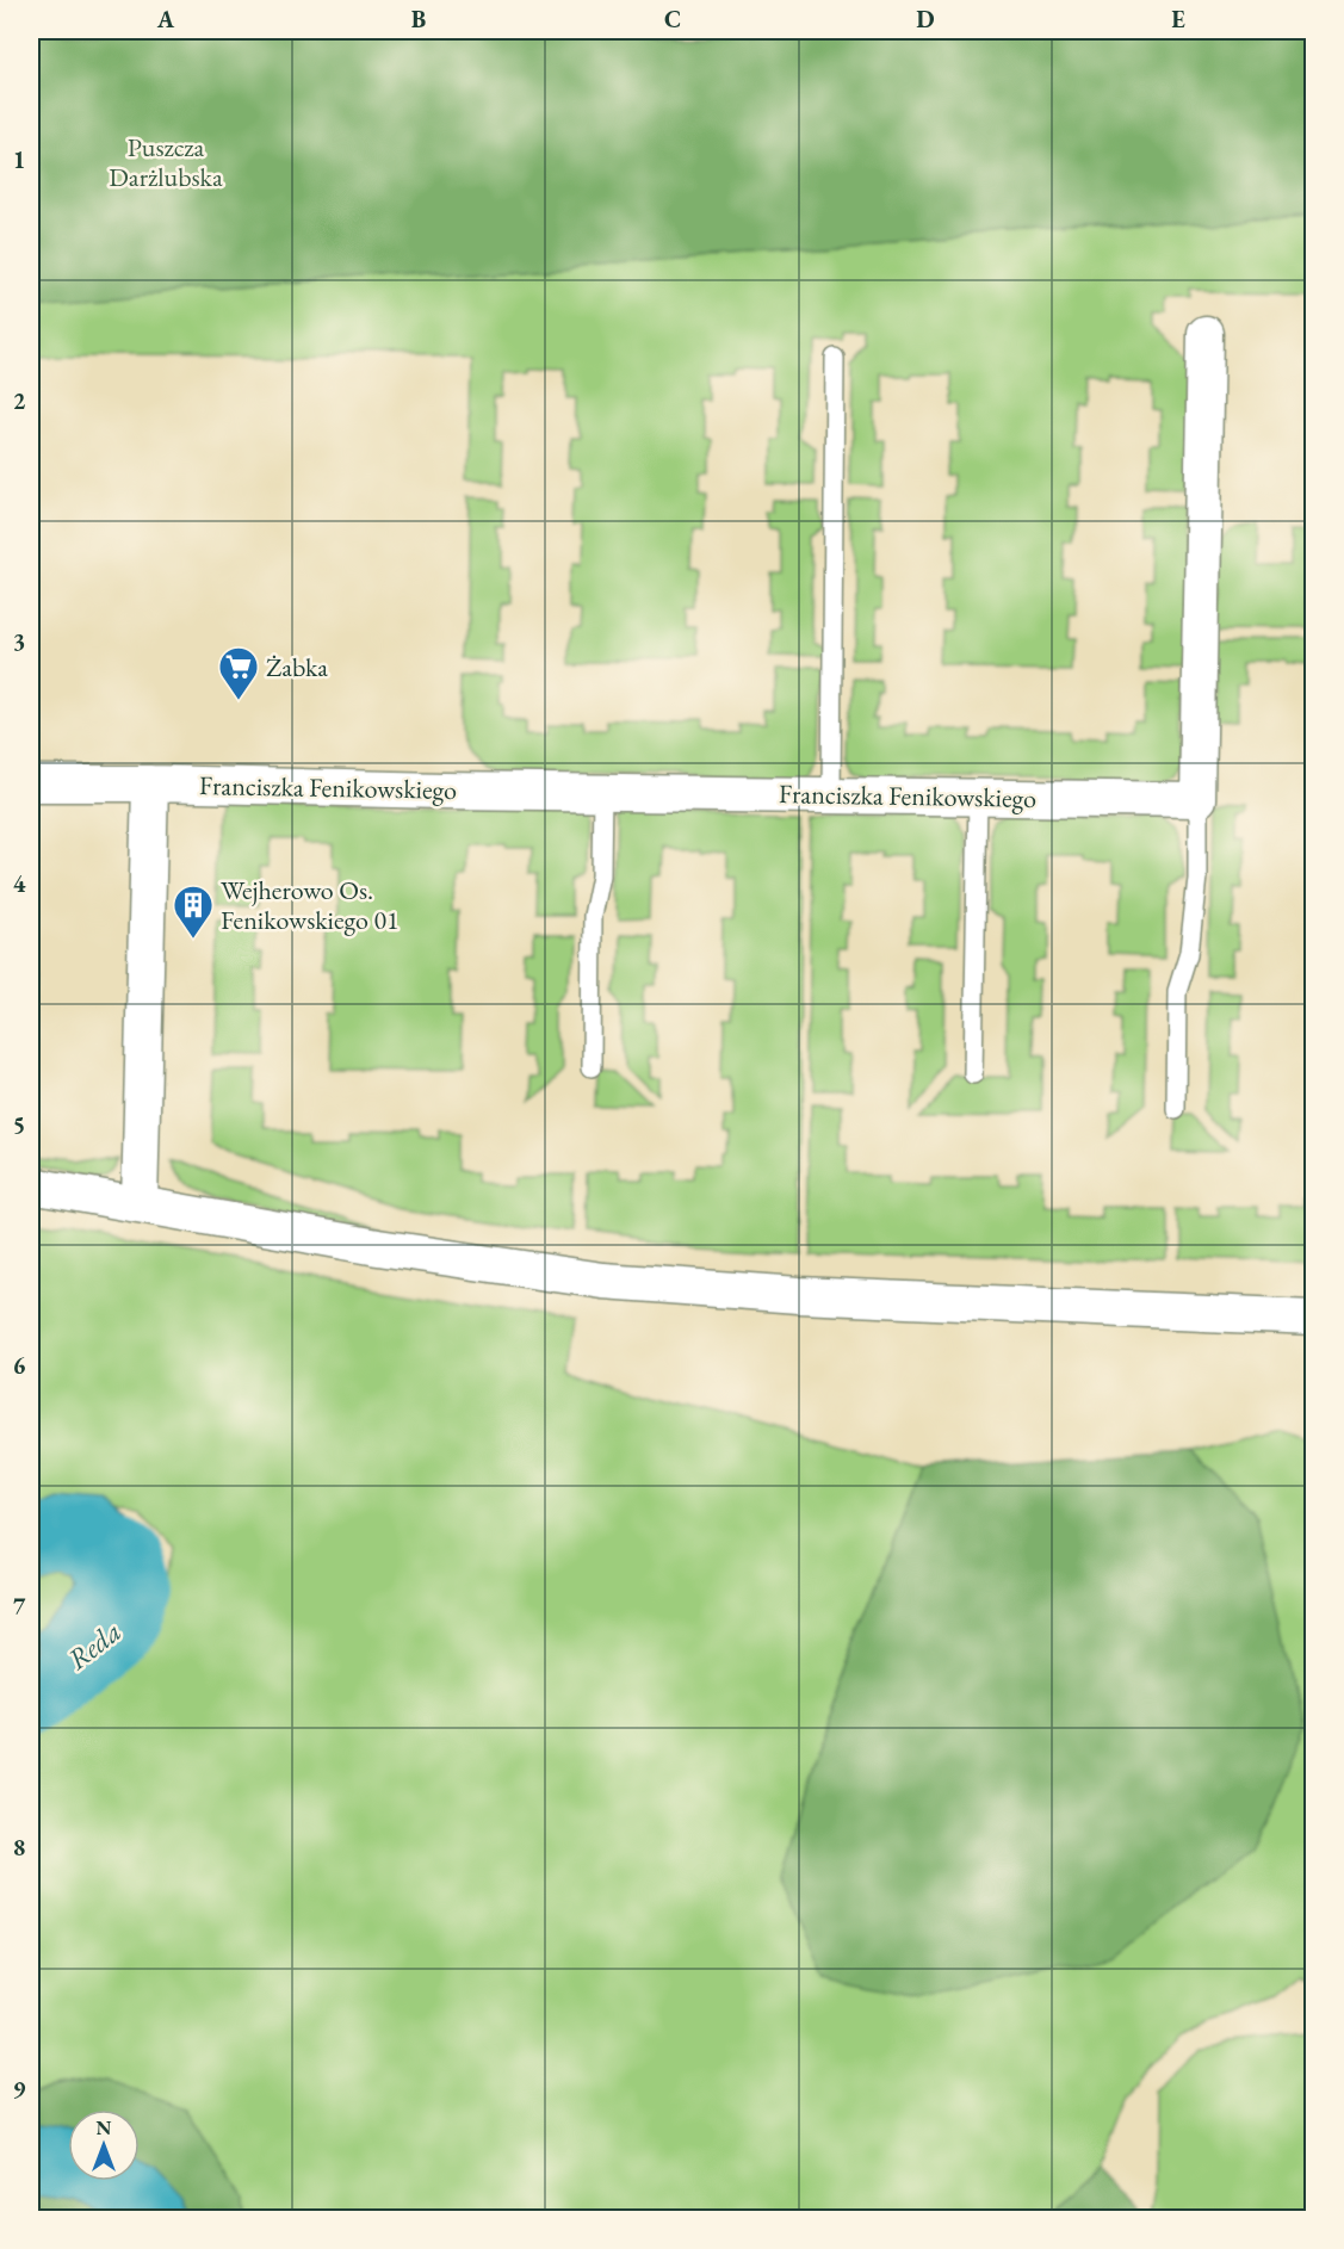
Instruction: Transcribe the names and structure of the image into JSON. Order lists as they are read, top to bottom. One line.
{"streets":{"street":["Franciszka Fenikowskiego"]},"water":["Reda"],"parks":["Puszcza Darżlubska"],"places":{"supermarket":["Żabka"],"building":["Wejherowo Os. Fenikowskiego 01"]},"north":"top","grid":{"columns":["A","B","C","D","E"],"rows":["1","2","3","4","5","6","7","8","9"]}}
